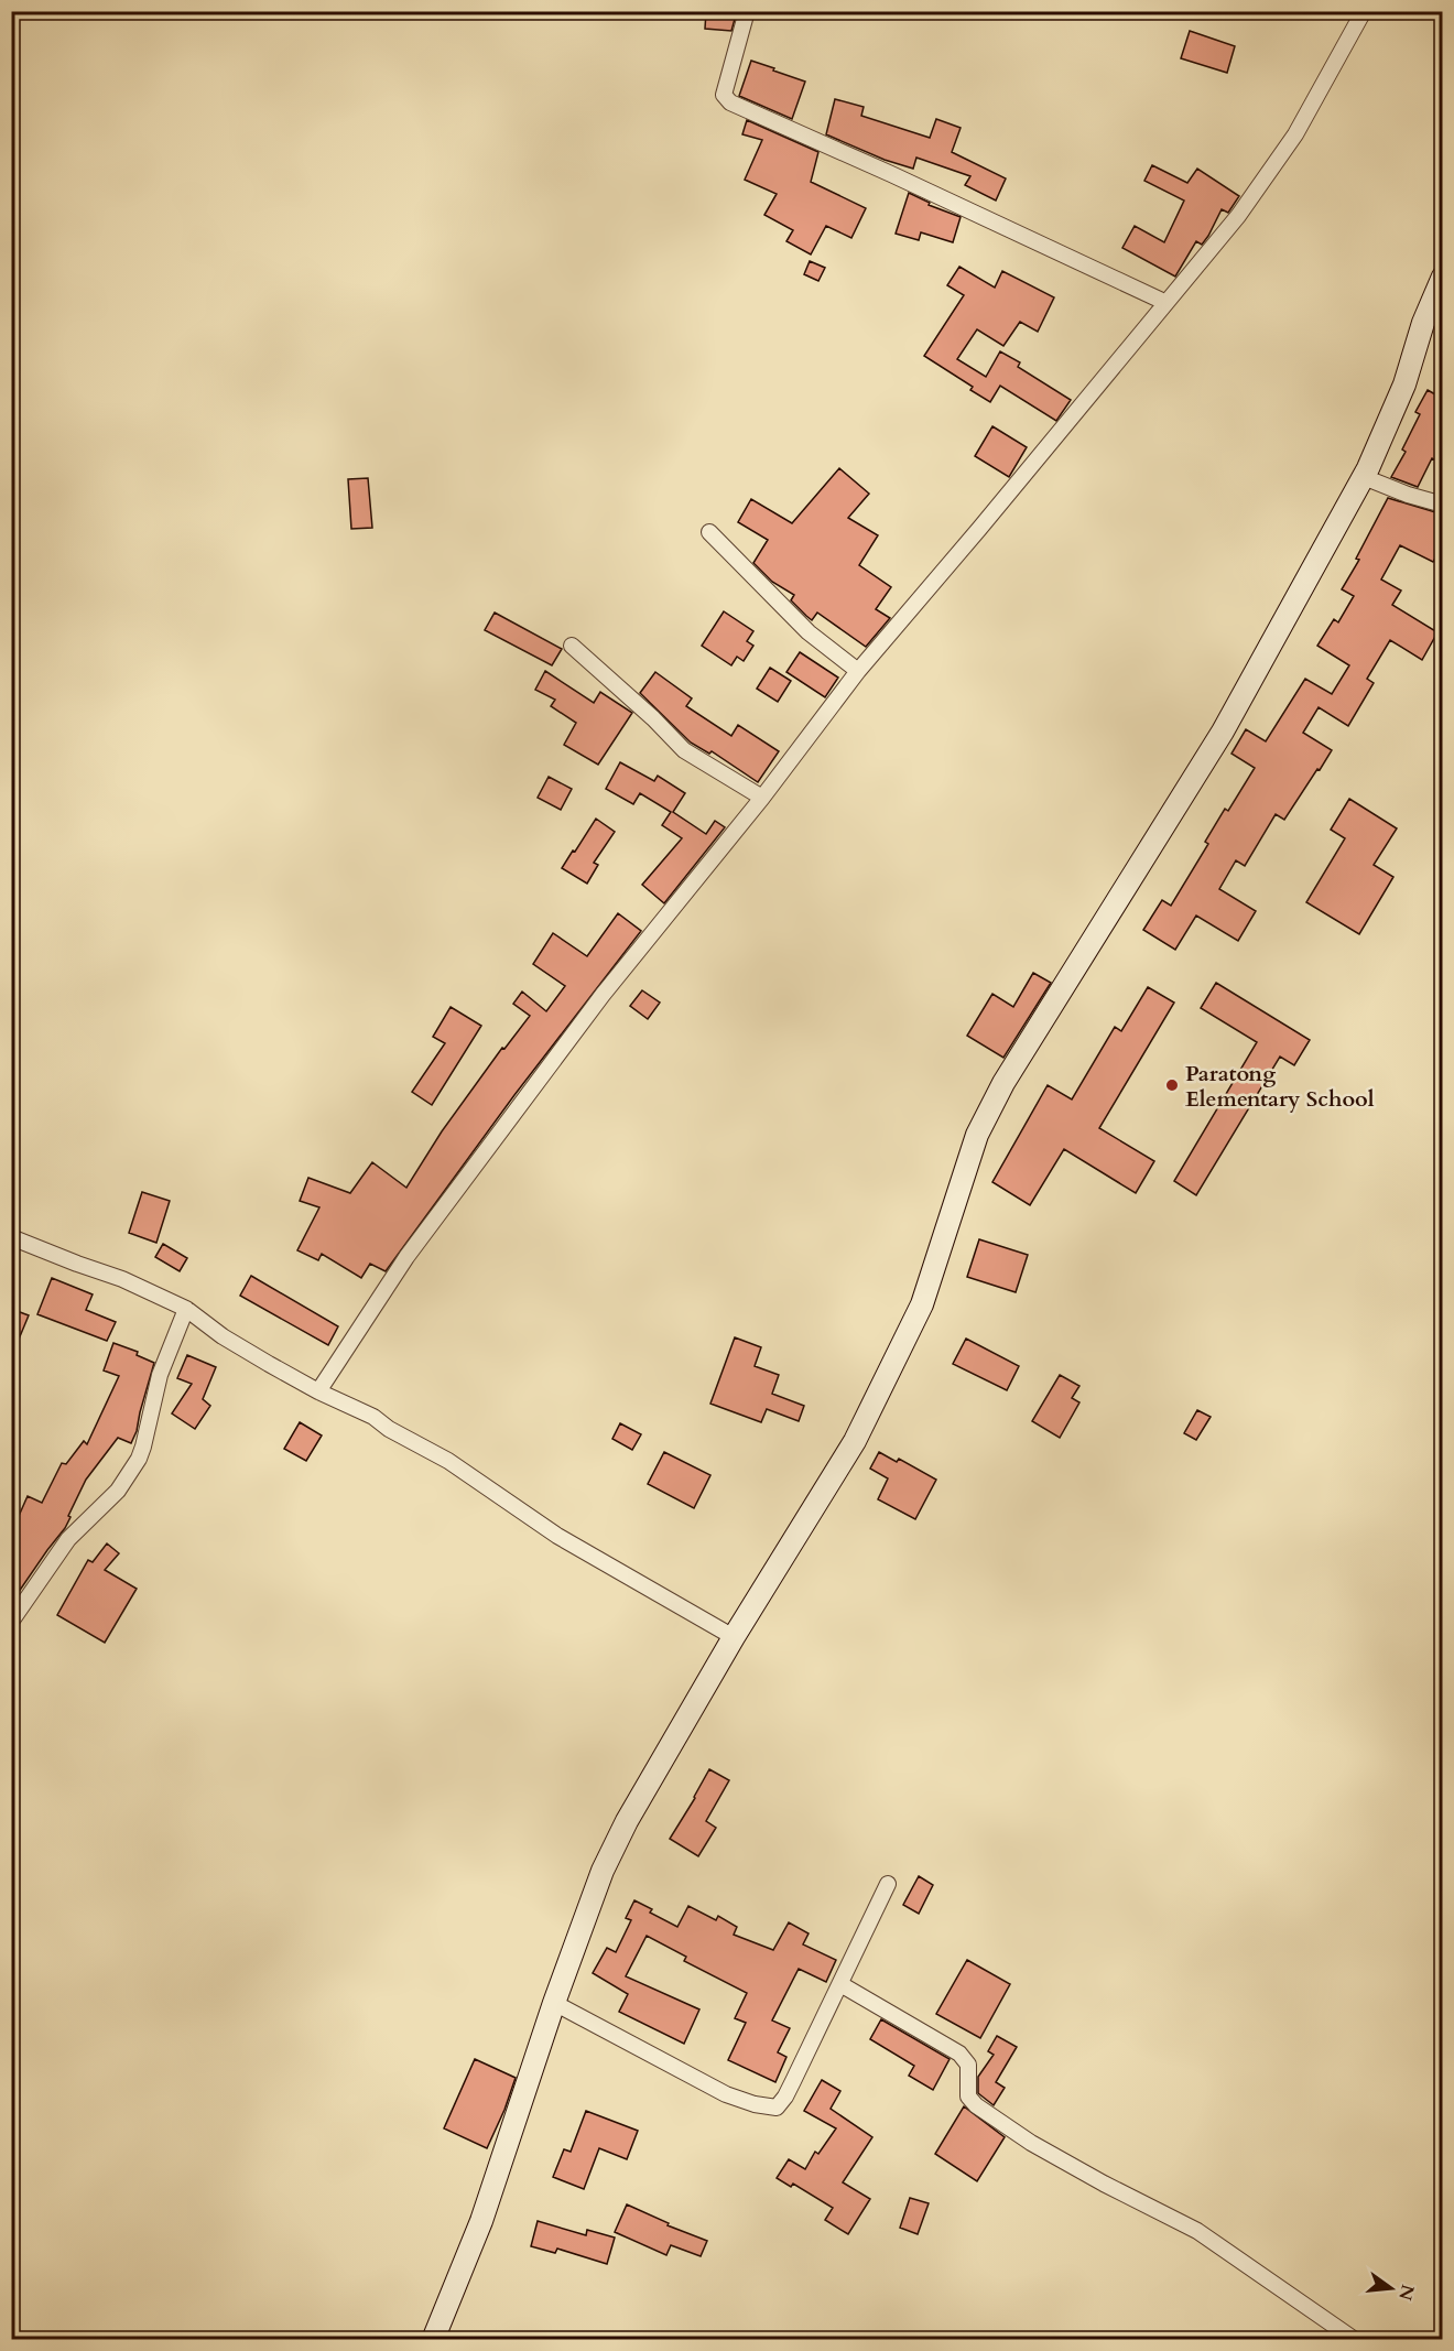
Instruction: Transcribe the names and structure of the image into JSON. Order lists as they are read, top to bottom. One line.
{"places":["Paratong Elementary School"],"north":"right"}
